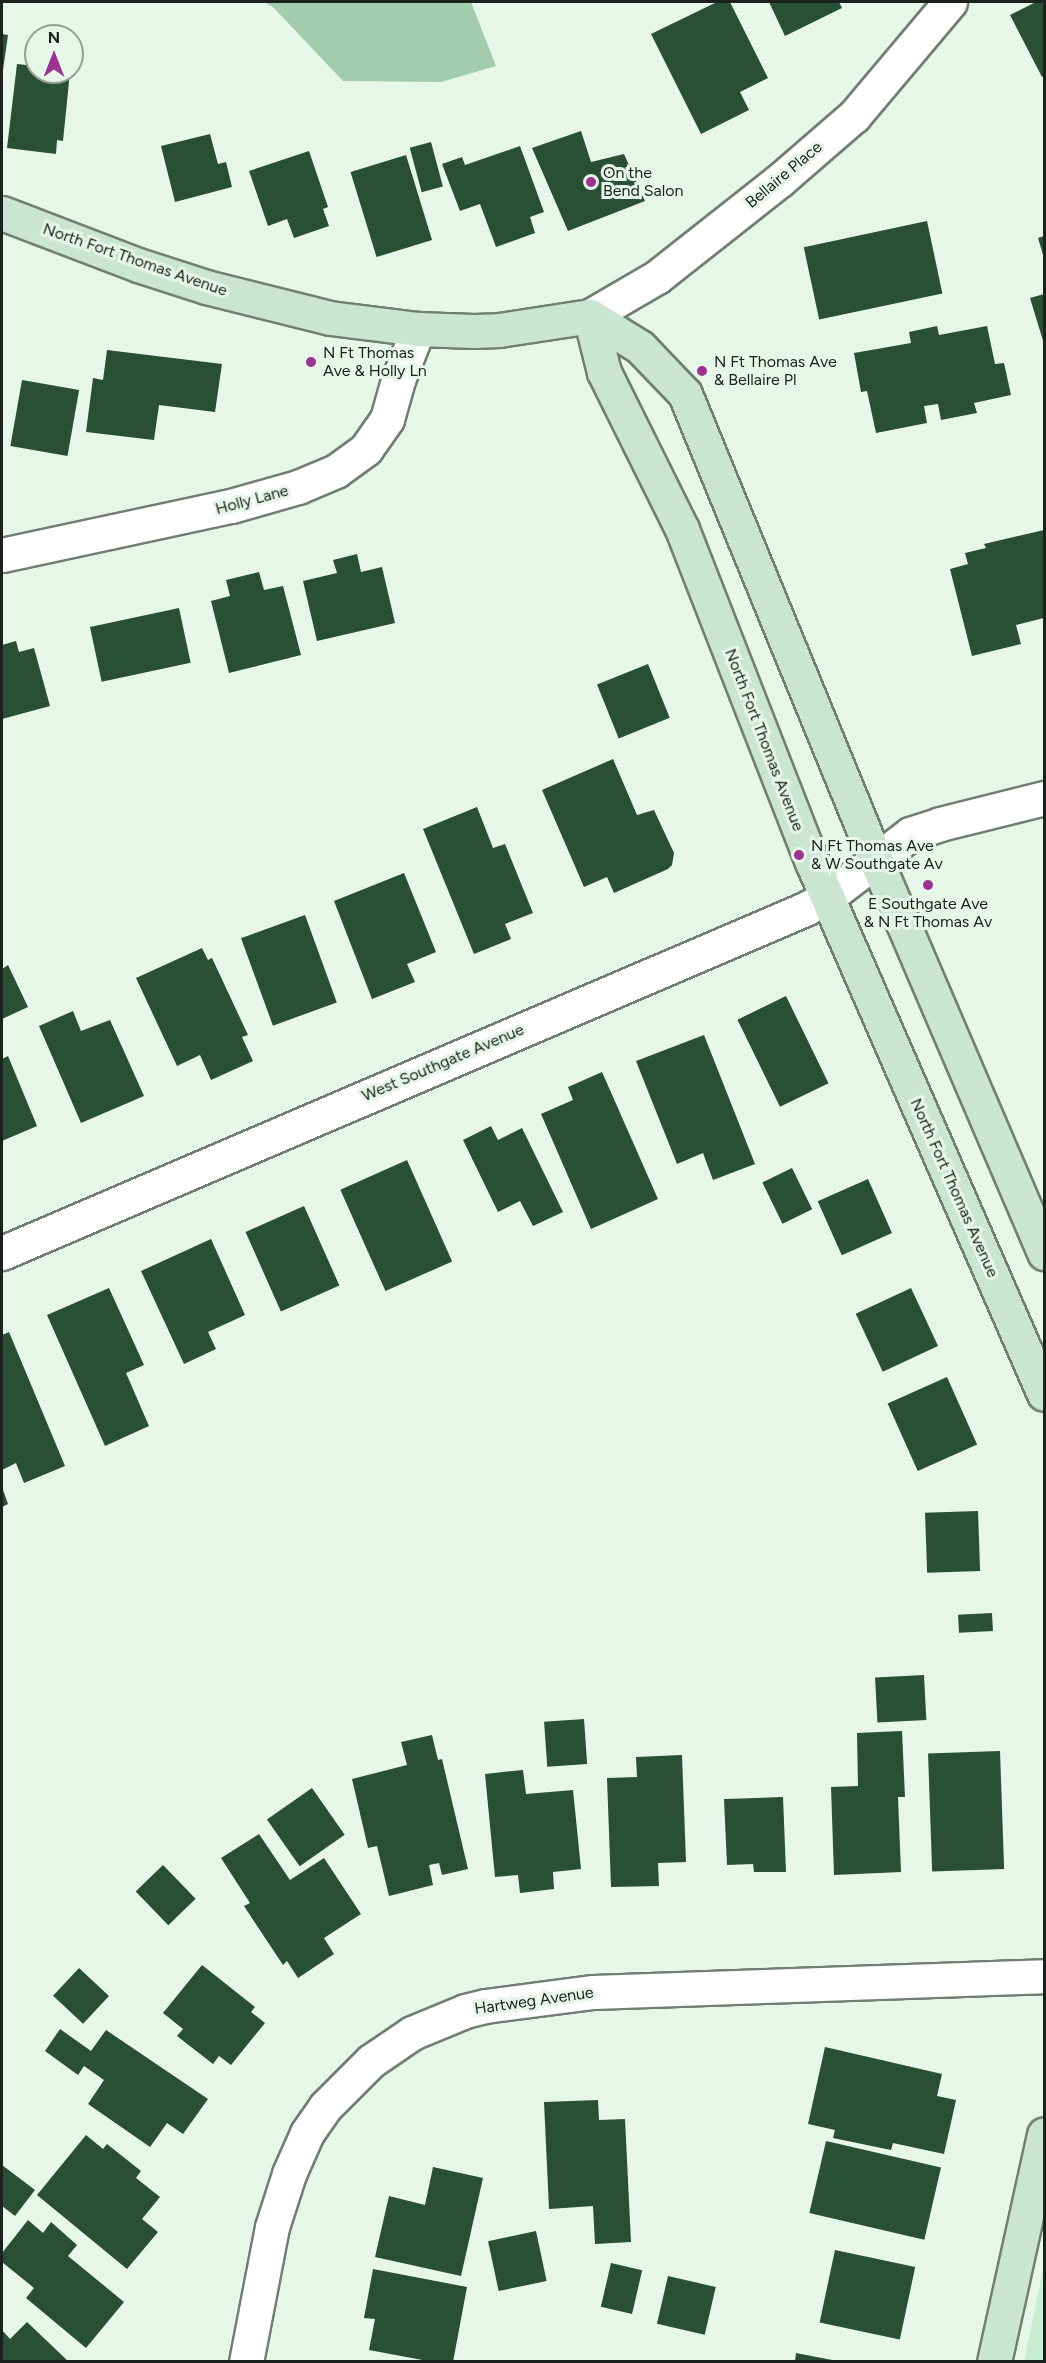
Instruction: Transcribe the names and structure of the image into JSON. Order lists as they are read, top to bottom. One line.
{"streets":{"street":["Bellaire Place","North Fort Thomas Avenue","Holly Lane","West Southgate Avenue","Hartweg Avenue"]},"crossings":[["Bellaire Place","North Fort Thomas Avenue"],["North Fort Thomas Avenue","Holly Lane"],["North Fort Thomas Avenue","West Southgate Avenue"]],"places":["On the Bend Salon","N Ft Thomas Ave & Holly Ln","N Ft Thomas Ave & Bellaire Pl","N Ft Thomas Ave & W Southgate Av","E Southgate Ave & N Ft Thomas Av"],"north":"top"}
